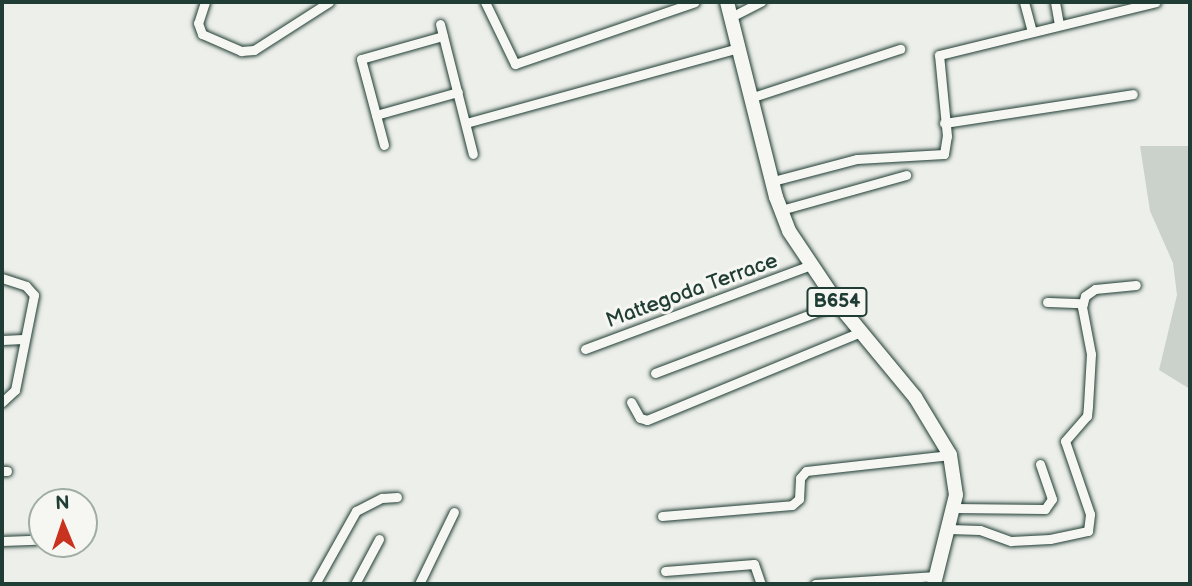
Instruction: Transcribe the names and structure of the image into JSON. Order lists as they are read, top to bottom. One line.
{"streets":{"main road":["B654"],"street":["Mattegoda Terrace"]},"crossings":[["Mattegoda Terrace","B654"]],"north":"top"}
